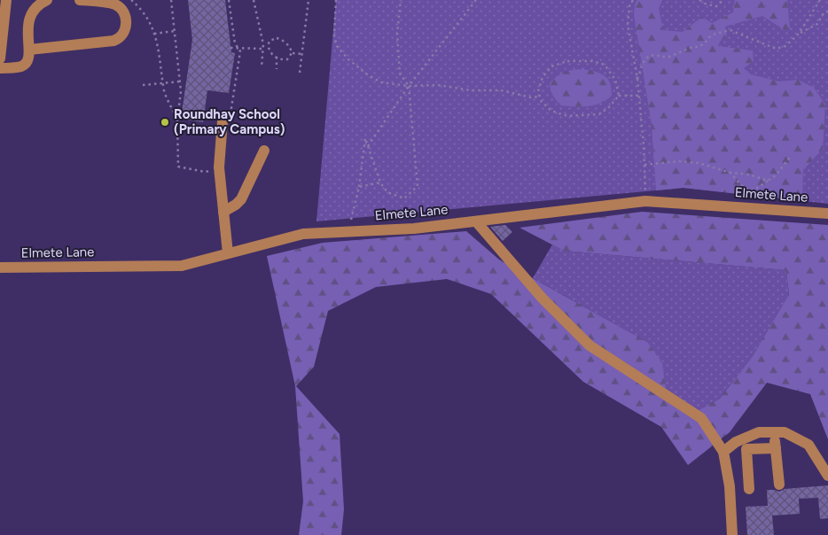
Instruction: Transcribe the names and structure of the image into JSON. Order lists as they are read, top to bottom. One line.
{"streets":{"street":["Elmete Lane"]},"places":["Roundhay School (Primary Campus)"]}
